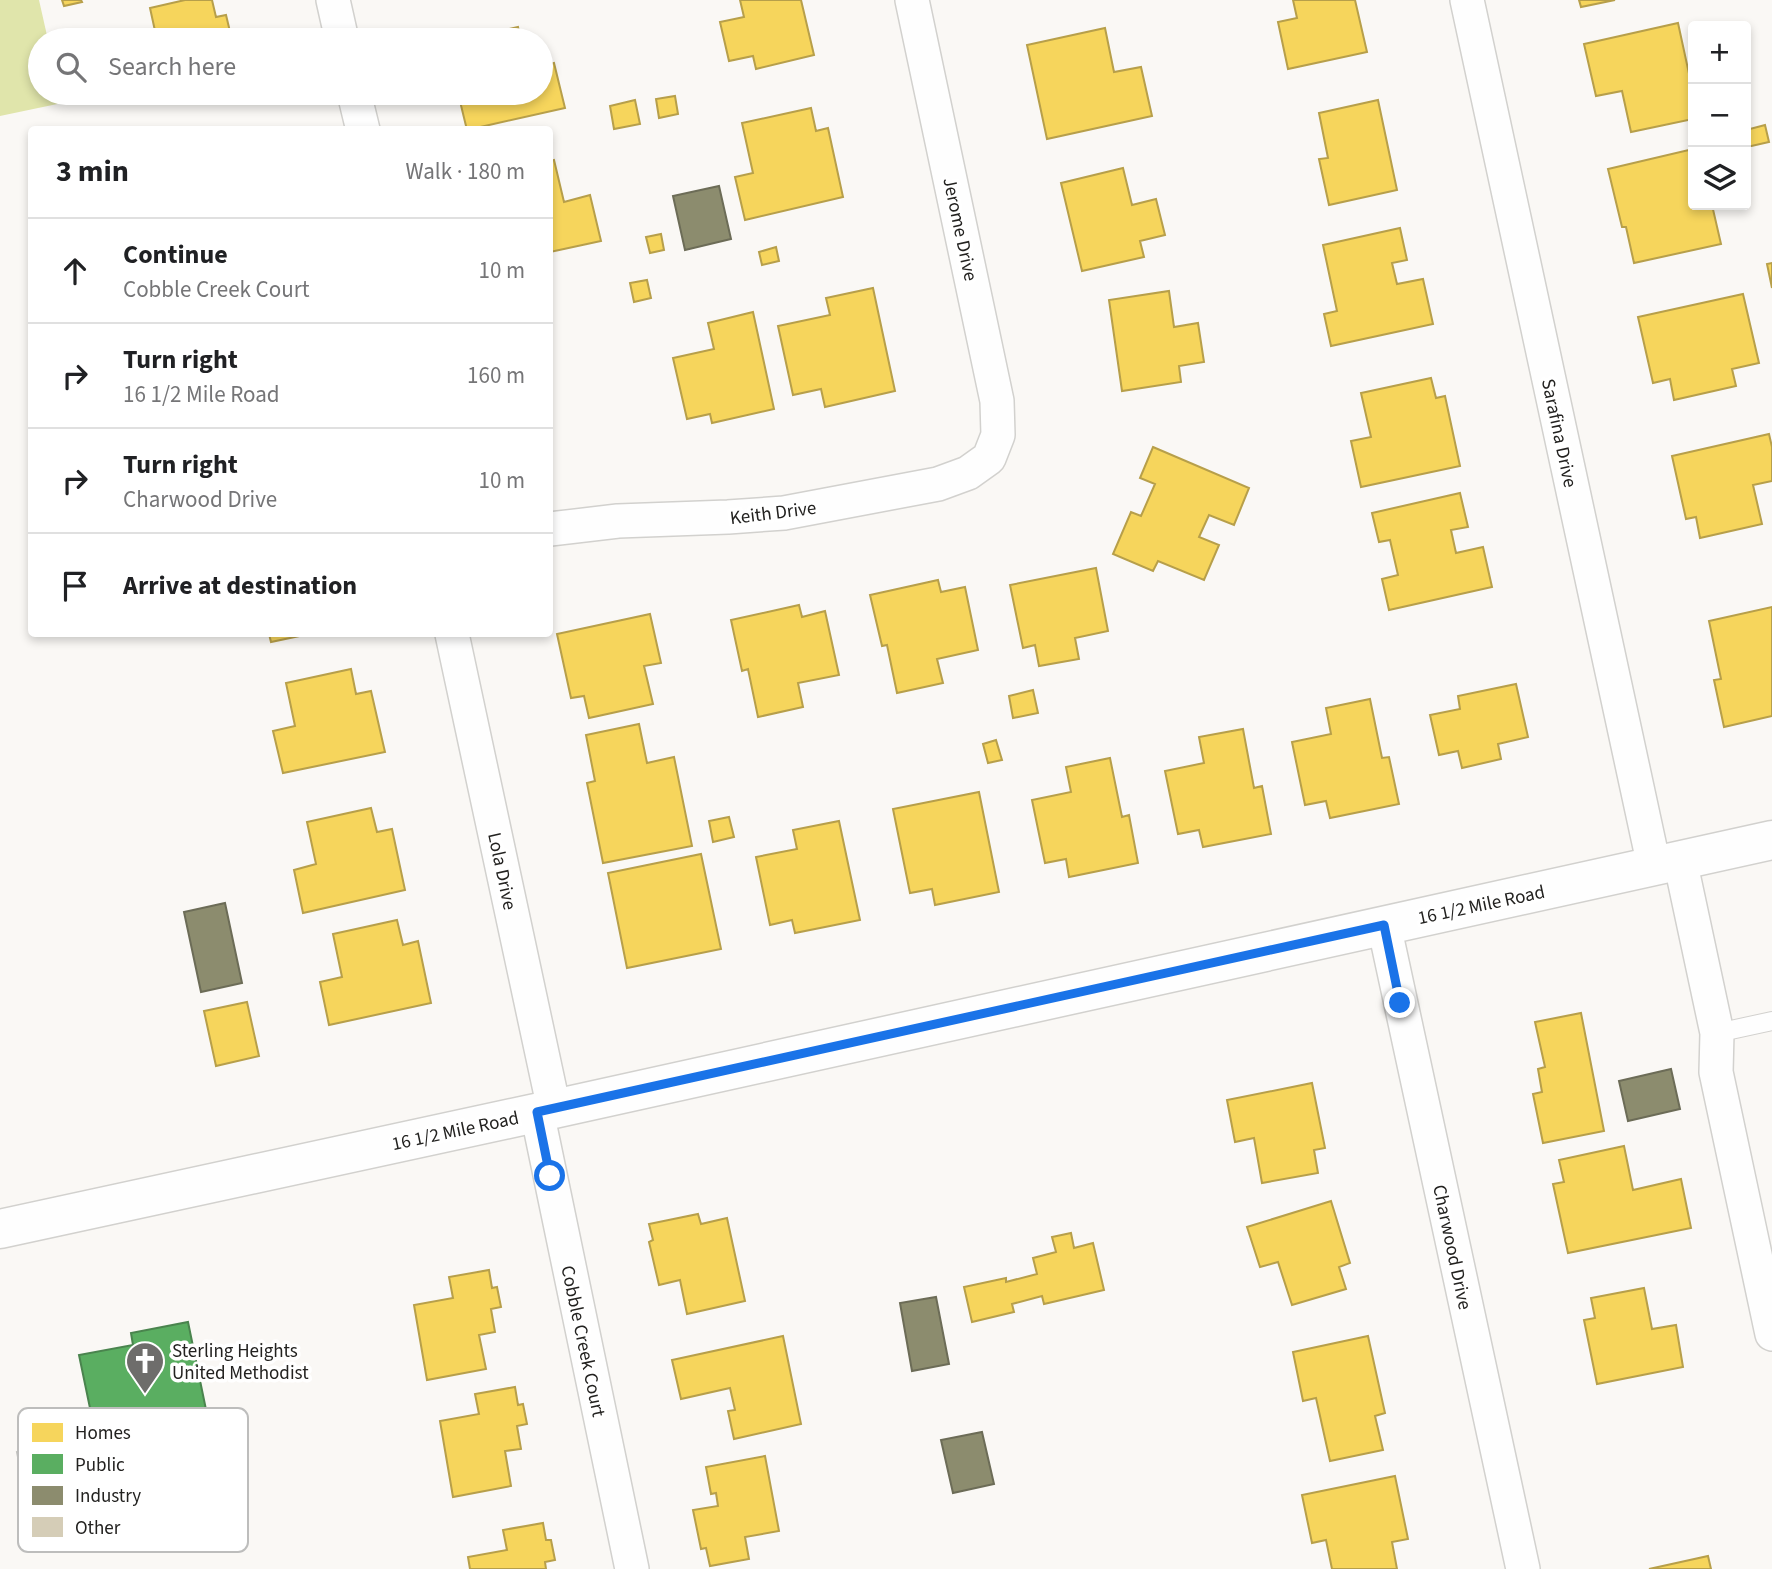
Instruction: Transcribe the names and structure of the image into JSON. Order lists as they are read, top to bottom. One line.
{"streets":{"street":["Jerome Drive","Sarafina Drive","Keith Drive","Lola Drive","16 1/2 Mile Road","Charwood Drive","Cobble Creek Court"]},"crossings":[["Jerome Drive","Keith Drive"],["Sarafina Drive","16 1/2 Mile Road"],["Lola Drive","16 1/2 Mile Road"],["Lola Drive","Cobble Creek Court"],["16 1/2 Mile Road","Charwood Drive"],["16 1/2 Mile Road","Cobble Creek Court"]],"places":{"church":["Sterling Heights United Methodist"]},"legend":["Homes","Public","Industry","Other"],"page":{"map_buttons":["+","−"],"search":"Search here","heading":["3 min","Walk · 180 m"],"list":[["Continue","Cobble Creek Court","10 m"],["Turn right","16 1/2 Mile Road","160 m"],["Turn right","Charwood Drive","10 m"],"Arrive at destination"]}}
